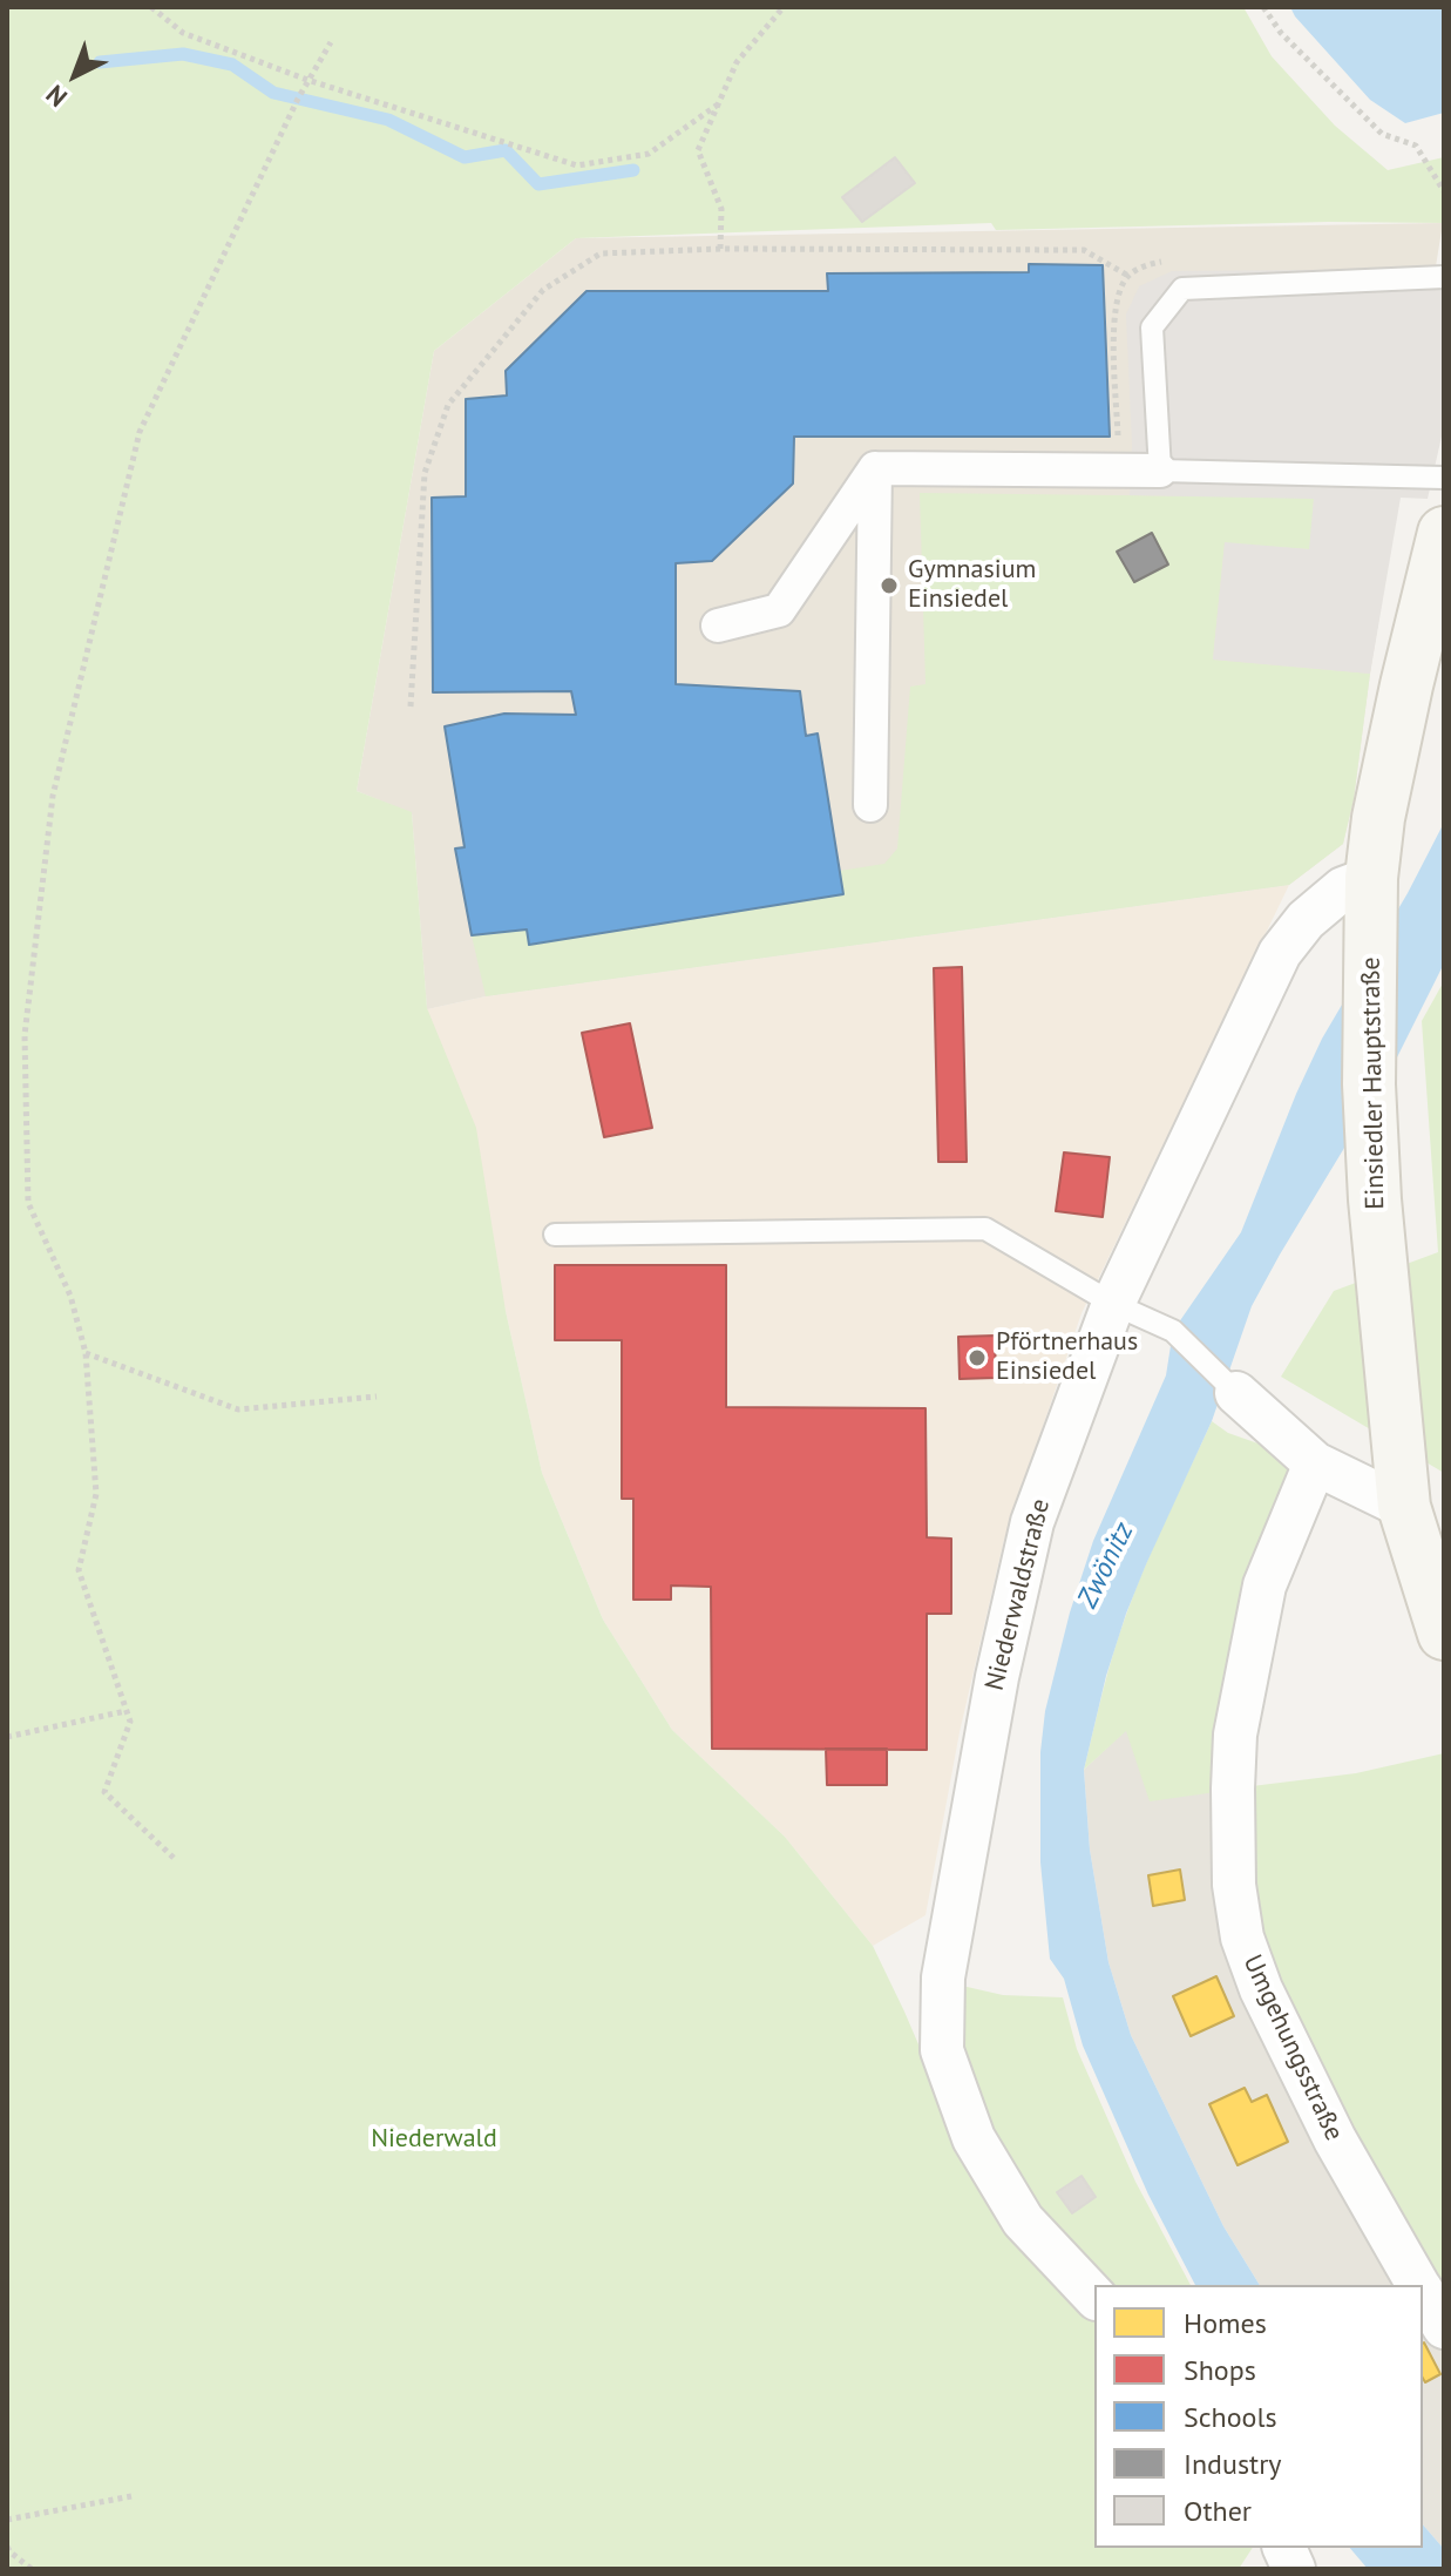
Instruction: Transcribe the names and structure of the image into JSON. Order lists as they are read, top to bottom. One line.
{"streets":{"main road":["Einsiedler Hauptstraße"],"street":["Niederwaldstraße","Umgehungsstraße"]},"crossings":[["Einsiedler Hauptstraße","Niederwaldstraße"]],"water":["Zwönitz"],"parks":["Niederwald"],"places":["Gymnasium Einsiedel","Pförtnerhaus Einsiedel"],"legend":["Homes","Shops","Schools","Industry","Other"],"north":"bottom left"}
